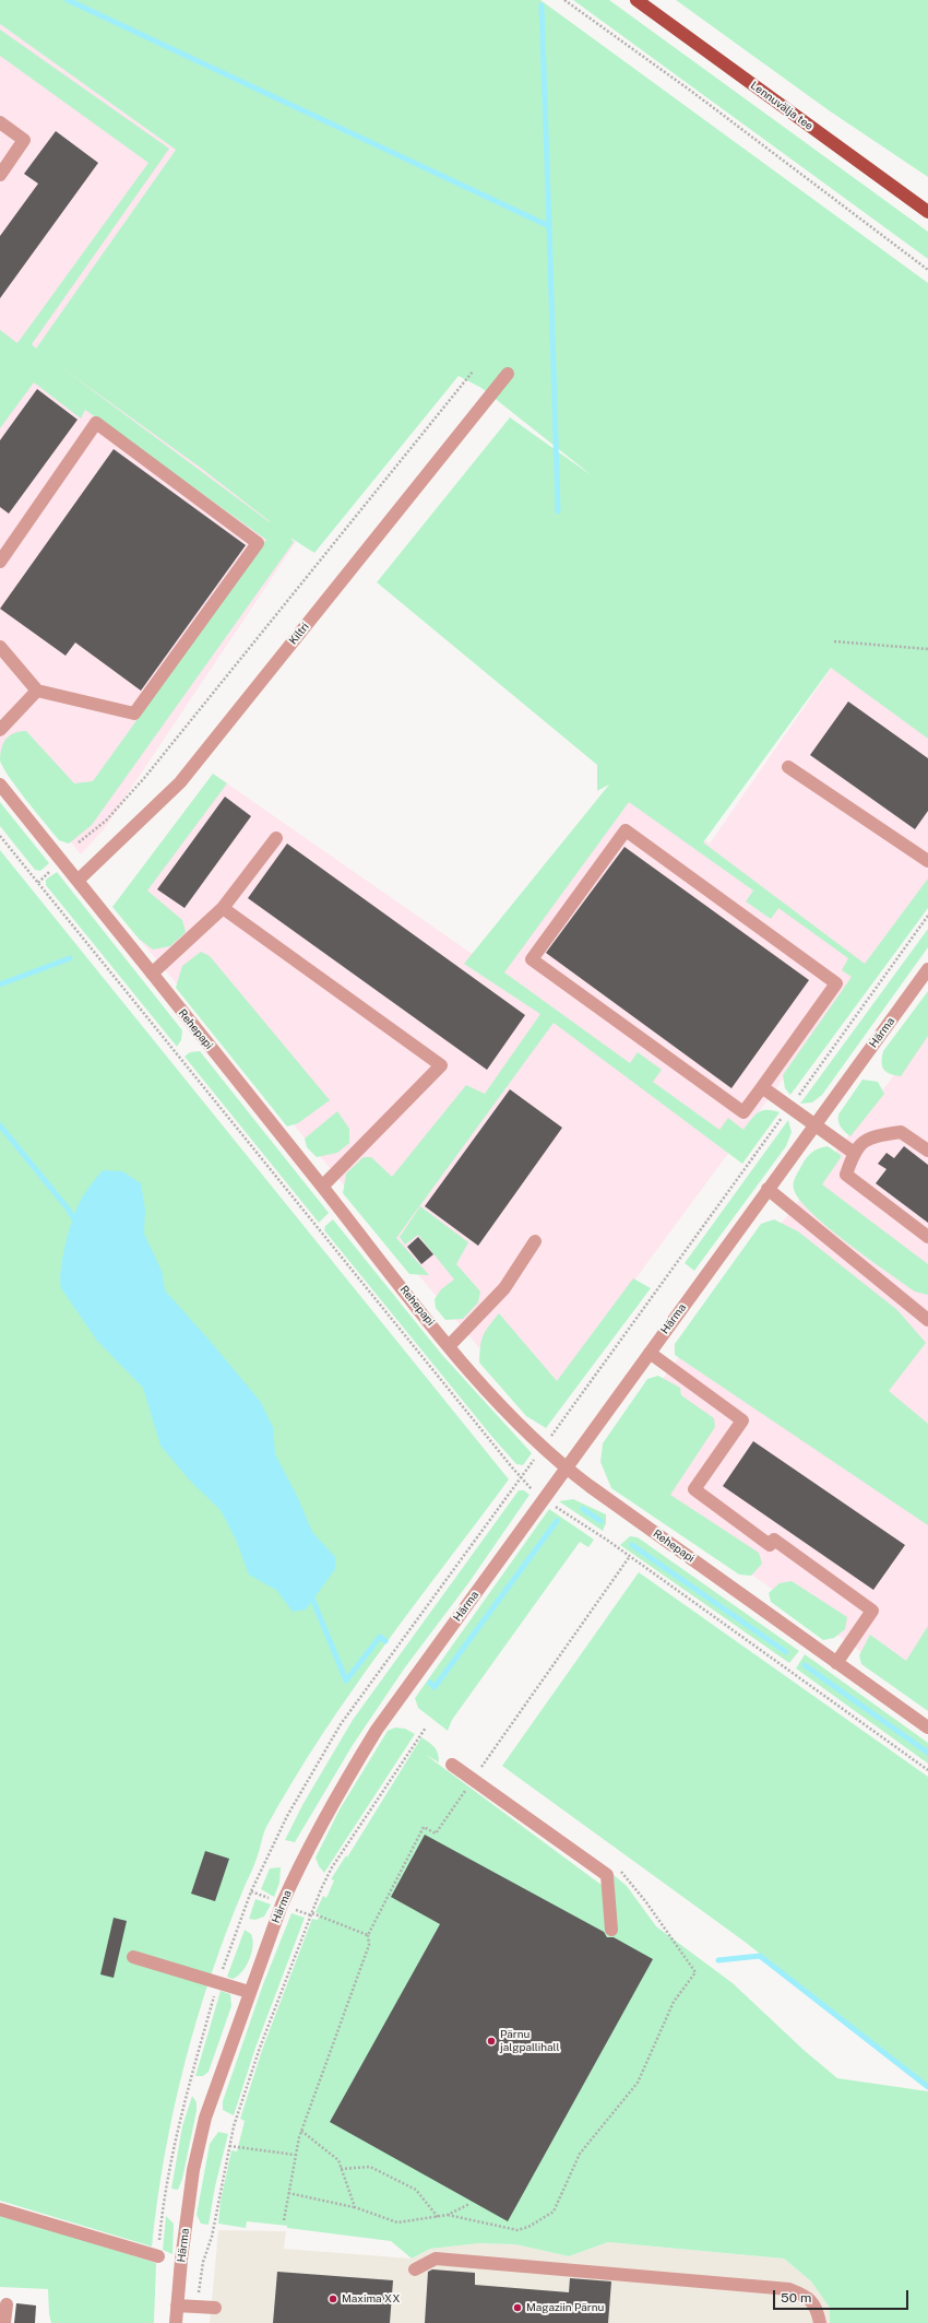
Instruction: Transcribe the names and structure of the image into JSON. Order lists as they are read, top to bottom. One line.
{"streets":{"main road":["Lennuvälja tee"],"street":["Kiltri","Rehepapi","Härma"]},"crossings":[["Kiltri","Rehepapi"],["Rehepapi","Härma"]],"places":["Pärnu jalgpallihall","Maxima XX","Magaziin Pärnu"],"scale_bar":"50 m"}
